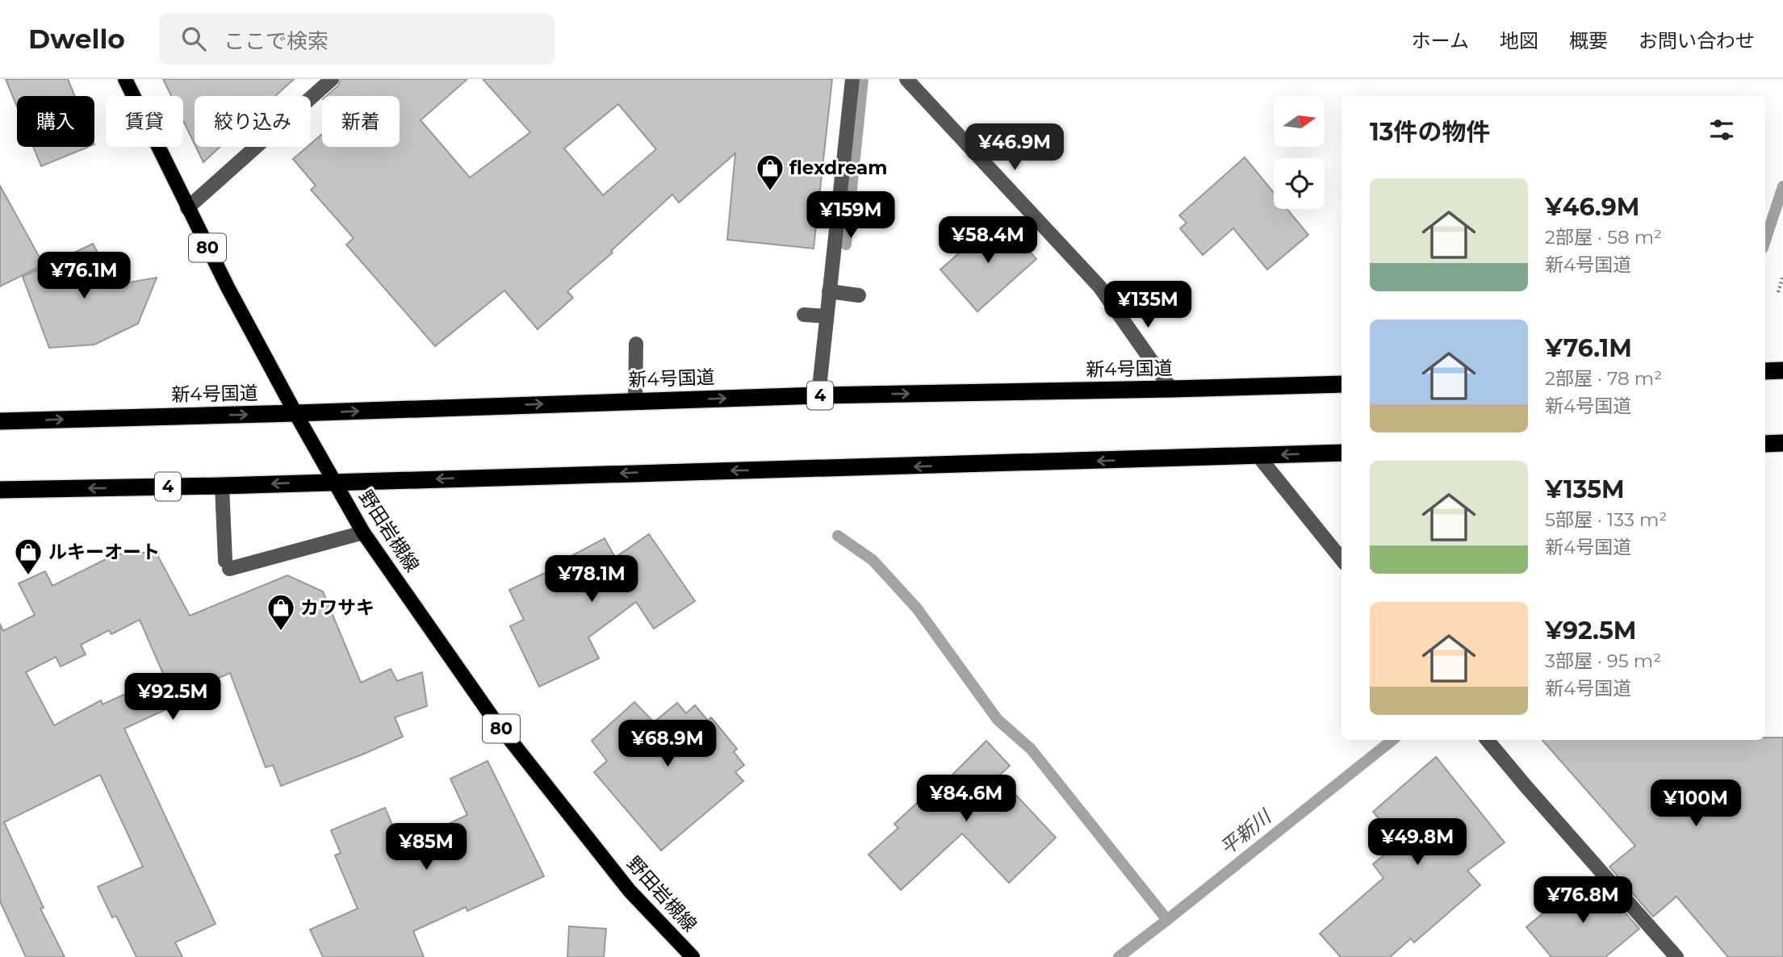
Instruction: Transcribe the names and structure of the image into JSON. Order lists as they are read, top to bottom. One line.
{"streets":{"highway":["新4号国道","4"],"main road":["80","野田岩槻線"]},"crossings":[["新4号国道","野田岩槻線"],["4","野田岩槻線"]],"water":["平新川"],"places":{"shop":["flexdream","ルキーオート","カワサキ"]},"north":"right","page":{"header":"Dwello","search":"ここで検索","nav":["ホーム","地図","概要","お問い合わせ"],"chip":["購入","賃貸","絞り込み","新着"],"heading":"13件の物件","price":["¥46.9M","¥159M","¥58.4M","¥76.1M","¥135M","¥78.1M","¥92.5M","¥68.9M","¥84.6M","¥100M","¥49.8M","¥85M","¥76.8M"],"list":[{"name":"¥46.9M","note":"2部屋 · 58 m² · 新4号国道"},{"name":"¥76.1M","note":"2部屋 · 78 m² · 新4号国道"},{"name":"¥135M","note":"5部屋 · 133 m² · 新4号国道"},{"name":"¥92.5M","note":"3部屋 · 95 m² · 新4号国道"}]}}
